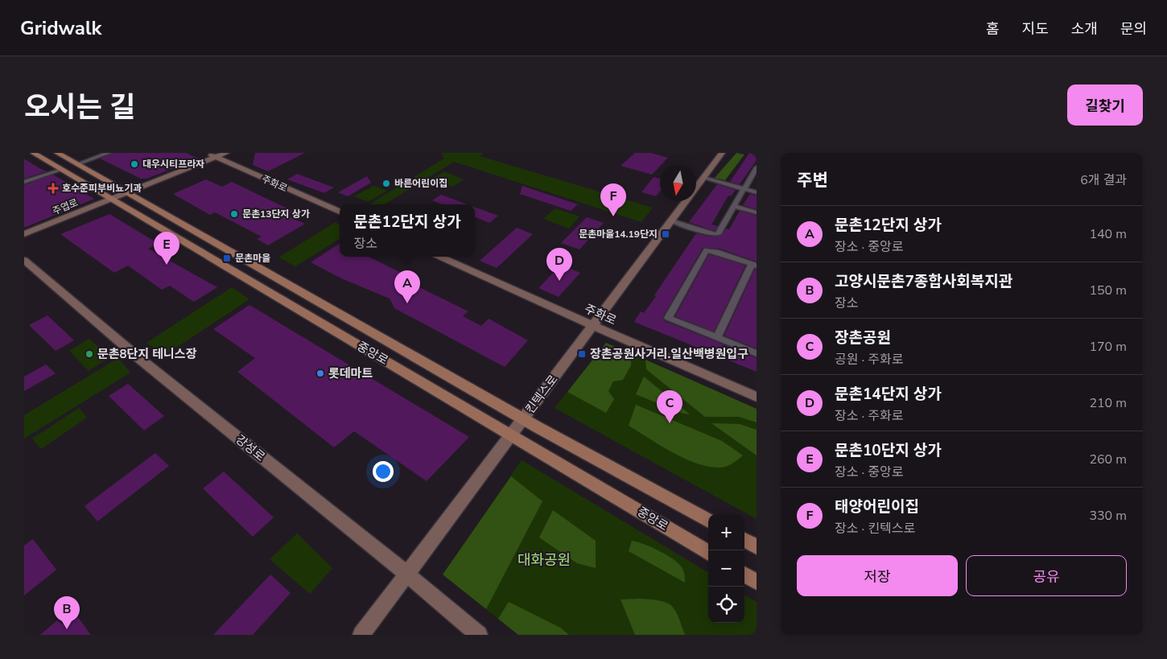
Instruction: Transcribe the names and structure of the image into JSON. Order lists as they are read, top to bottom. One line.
{"streets":{"main road":["중앙로"],"street":["주화로","주엽로","킨텍스로","강성로"]},"crossings":[["주화로","주엽로"],["주화로","킨텍스로"],["주엽로","중앙로"],["중앙로","킨텍스로"],["킨텍스로","강성로"]],"parks":["대화공원"],"places":{"other":["대우시티프라자","바른어린이집","문촌13단지 상가","문촌8단지 테니스장","롯데마트"],"health":["호수준피부비뇨기과"],"transit":["문촌마을14.19단지","문촌마을","장촌공원사거리.일산백병원입구"]},"north":"bottom","page":{"header":"Gridwalk","nav":["홈","지도","소개","문의"],"title":"오시는 길","buttons":["길찾기",["저장","공유"]],"heading":["주변","6개 결과"],"pins":["F","E","D","A","C","B"],"popup":["문촌12단지 상가","장소"],"list":[{"mark":"A","name":"문촌12단지 상가","note":"장소 · 중앙로","value":"140 m"},{"mark":"B","name":"고양시문촌7종합사회복지관","note":"장소","value":"150 m"},{"mark":"C","name":"장촌공원","note":"공원 · 주화로","value":"170 m"},{"mark":"D","name":"문촌14단지 상가","note":"장소 · 주화로","value":"210 m"},{"mark":"E","name":"문촌10단지 상가","note":"장소 · 중앙로","value":"260 m"},{"mark":"F","name":"태양어린이집","note":"장소 · 킨텍스로","value":"330 m"}],"map_buttons":["+","−"]}}
